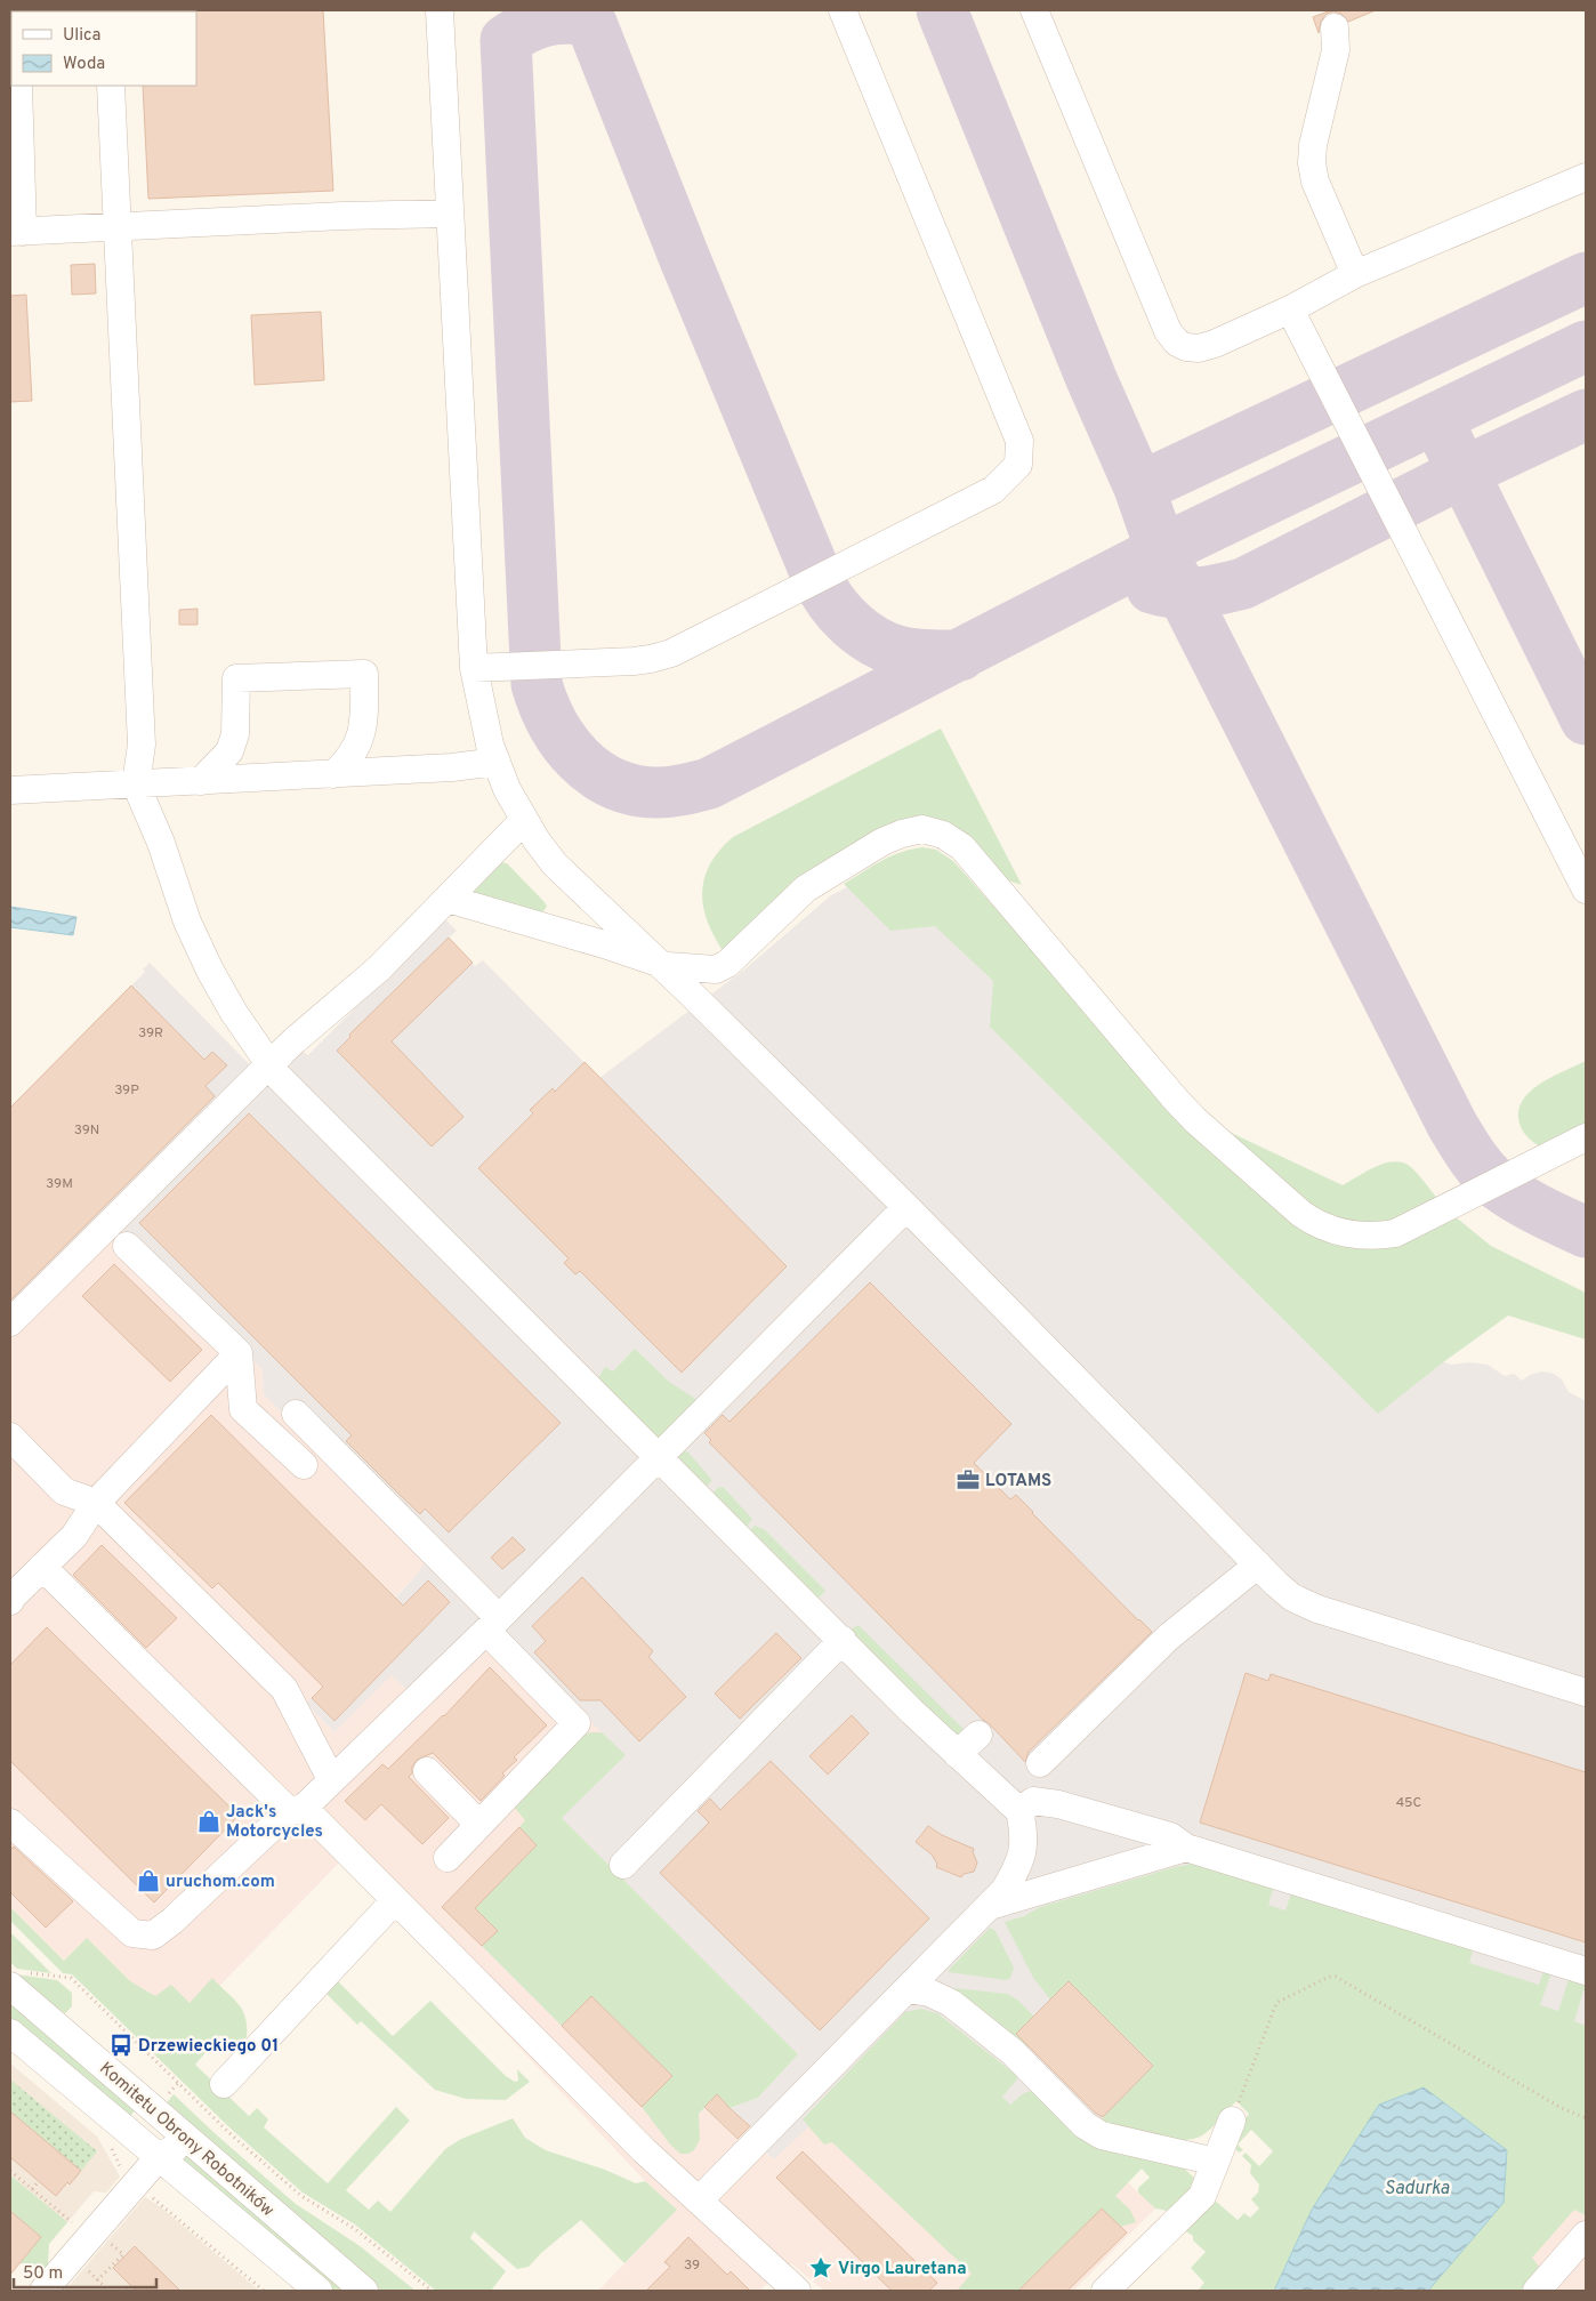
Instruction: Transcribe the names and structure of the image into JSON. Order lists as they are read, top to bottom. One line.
{"streets":{"street":["Komitetu Obrony Robotników"]},"water":["Sadurka"],"places":{"office":["LOTAMS"],"shop":["Jack's Motorcycles","uruchom.com"],"bus stop":["Drzewieckiego 01"],"place":["Virgo Lauretana"]},"house_numbers":["39R","39P","39N","39M","45C","39"],"legend":["Ulica","Woda"],"scale_bar":"50 m"}
